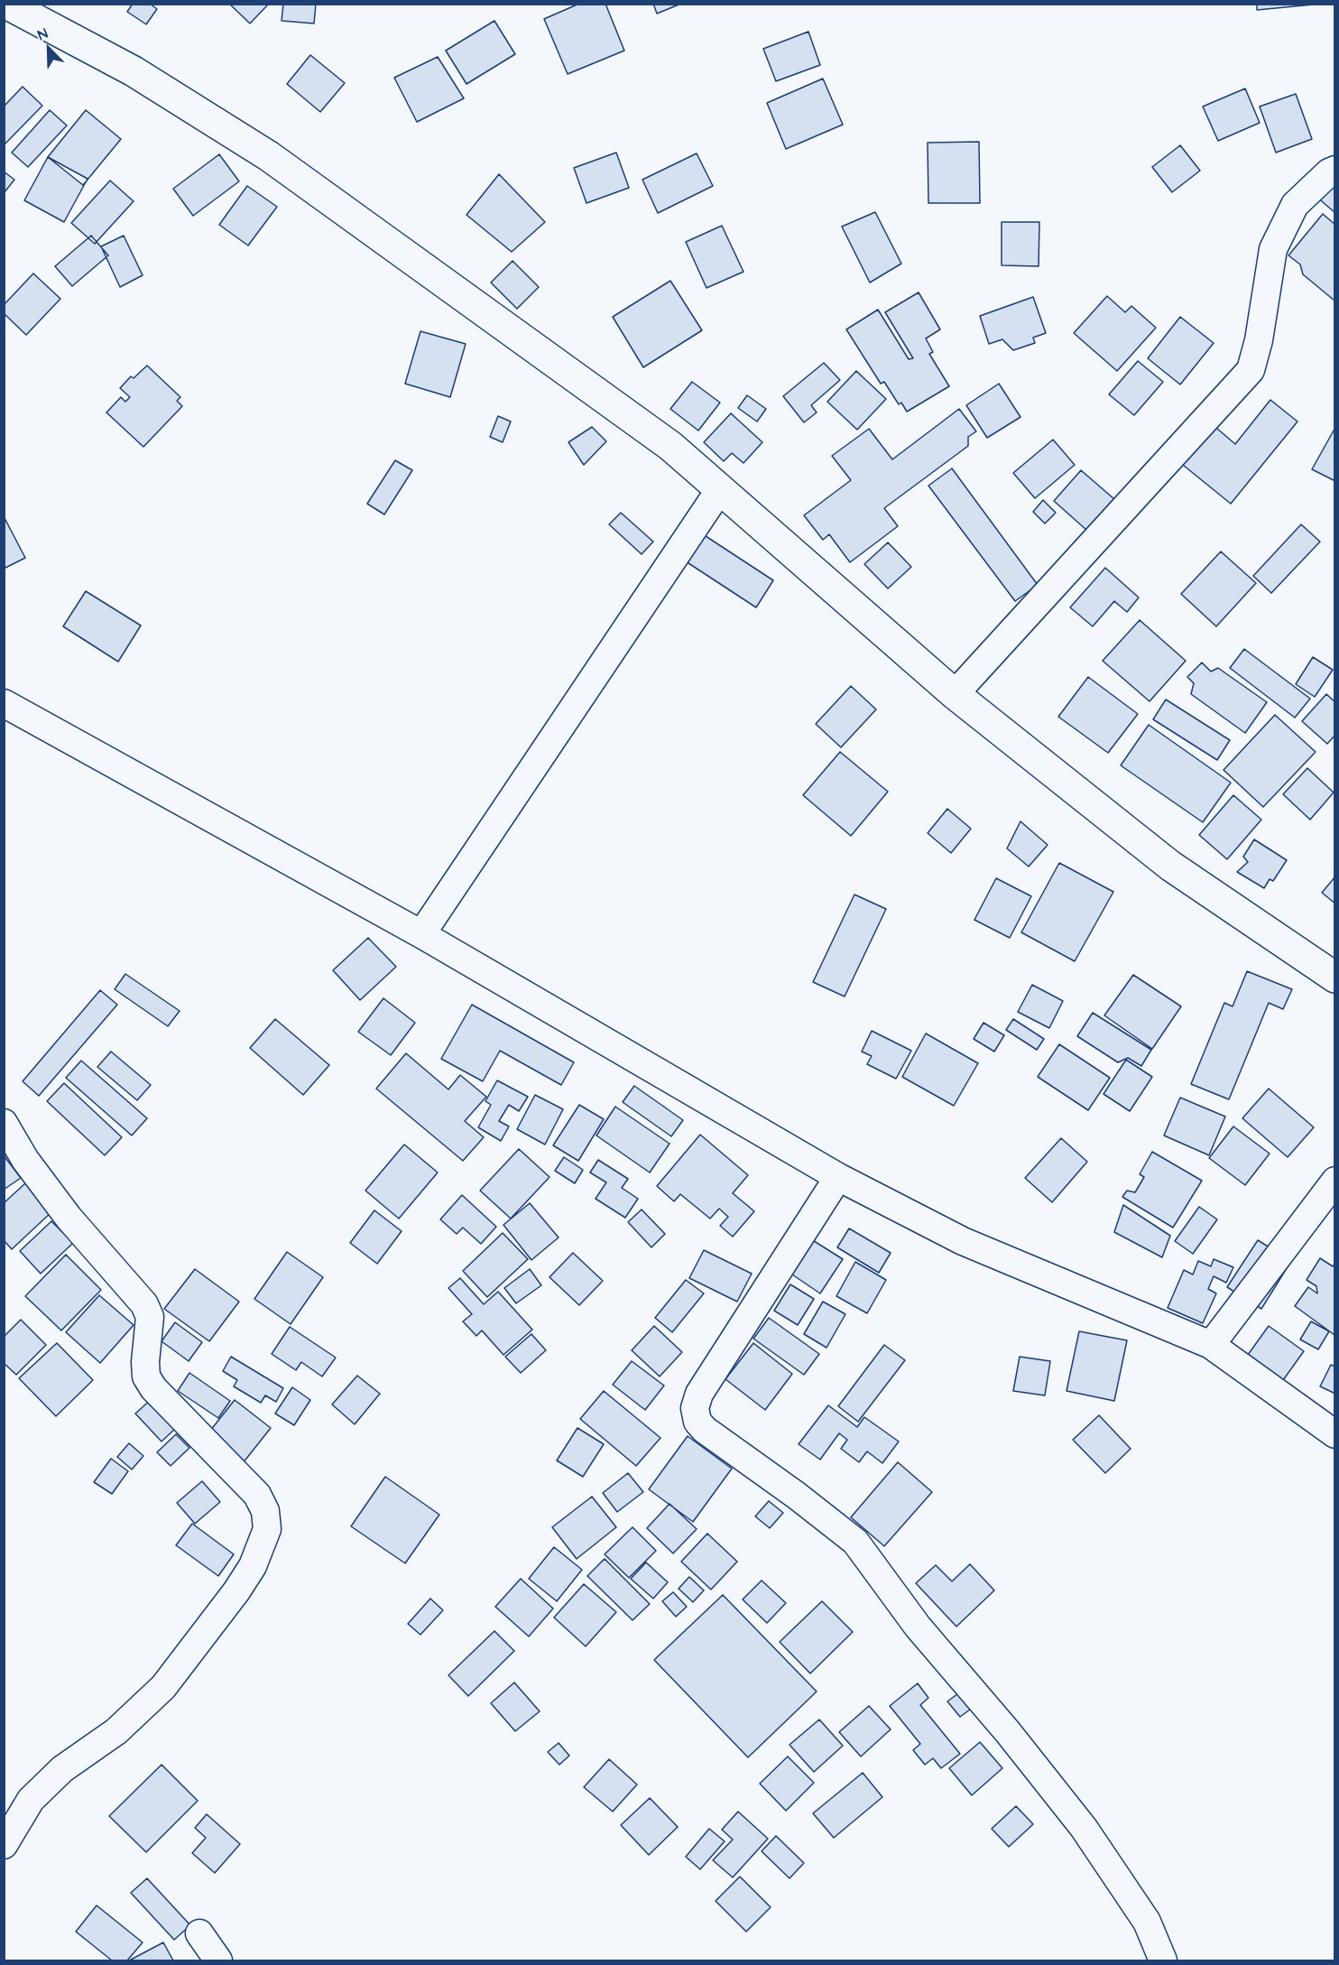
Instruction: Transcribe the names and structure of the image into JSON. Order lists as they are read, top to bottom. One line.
{"north":"top left"}
